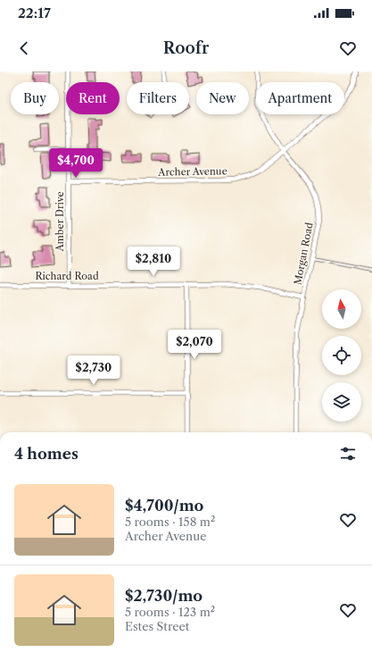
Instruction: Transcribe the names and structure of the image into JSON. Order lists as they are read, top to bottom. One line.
{"streets":{"street":["Archer Avenue","Amber Drive","Morgan Road","Richard Road"]},"crossings":[["Archer Avenue","Amber Drive"],["Archer Avenue","Morgan Road"],["Amber Drive","Richard Road"],["Morgan Road","Richard Road"]],"north":"top","page":{"status":"22:17","header":"Roofr","chip":["Buy","Rent","Filters","New","Apartment"],"price":["$4,700","$2,810","$2,070","$2,730"],"heading":"4 homes","list":[{"name":"$4,700/mo","note":"5 rooms · 158 m² · Archer Avenue"},{"name":"$2,730/mo","note":"5 rooms · 123 m² · Estes Street"}]}}
